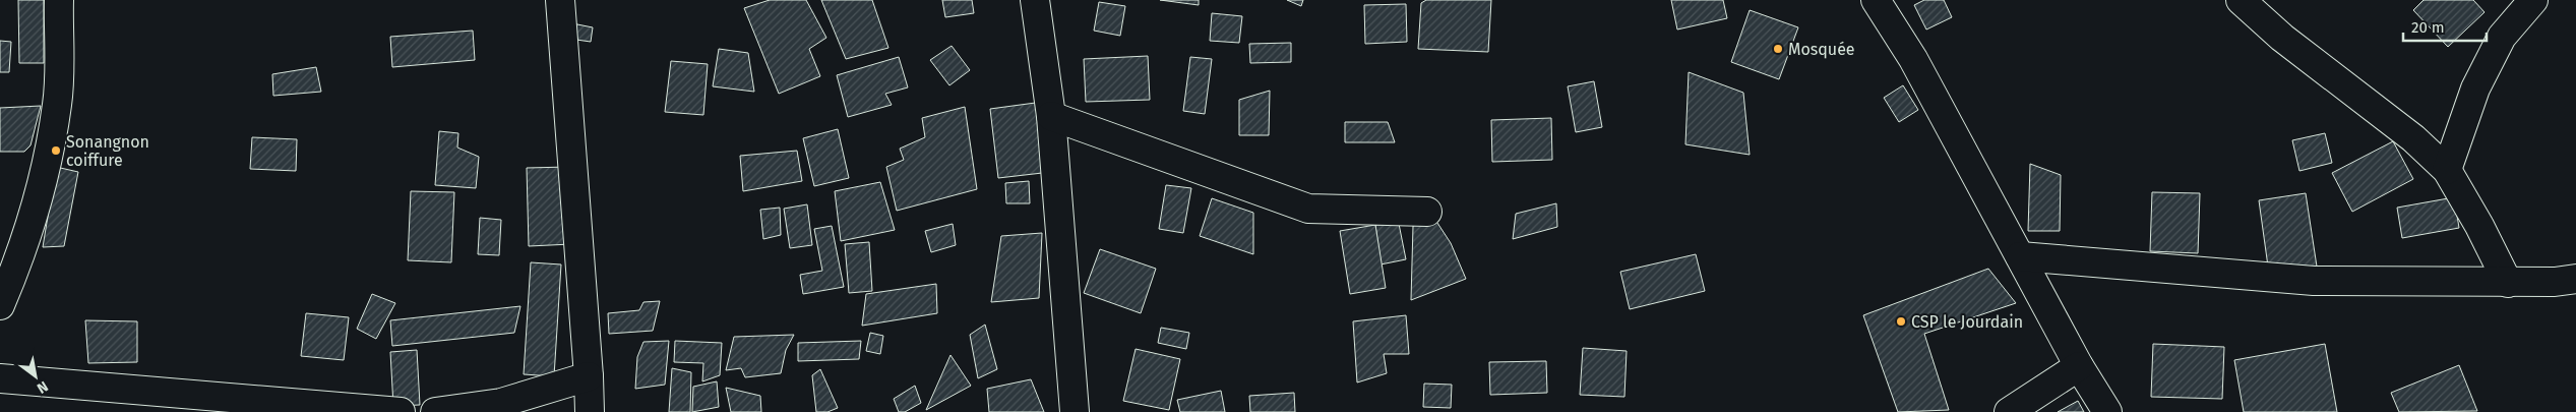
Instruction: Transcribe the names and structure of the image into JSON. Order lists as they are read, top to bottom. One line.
{"places":["Mosquée","Sonangnon coiffure","CSP le Jourdain"],"scale_bar":"20 m","north":"bottom right"}
